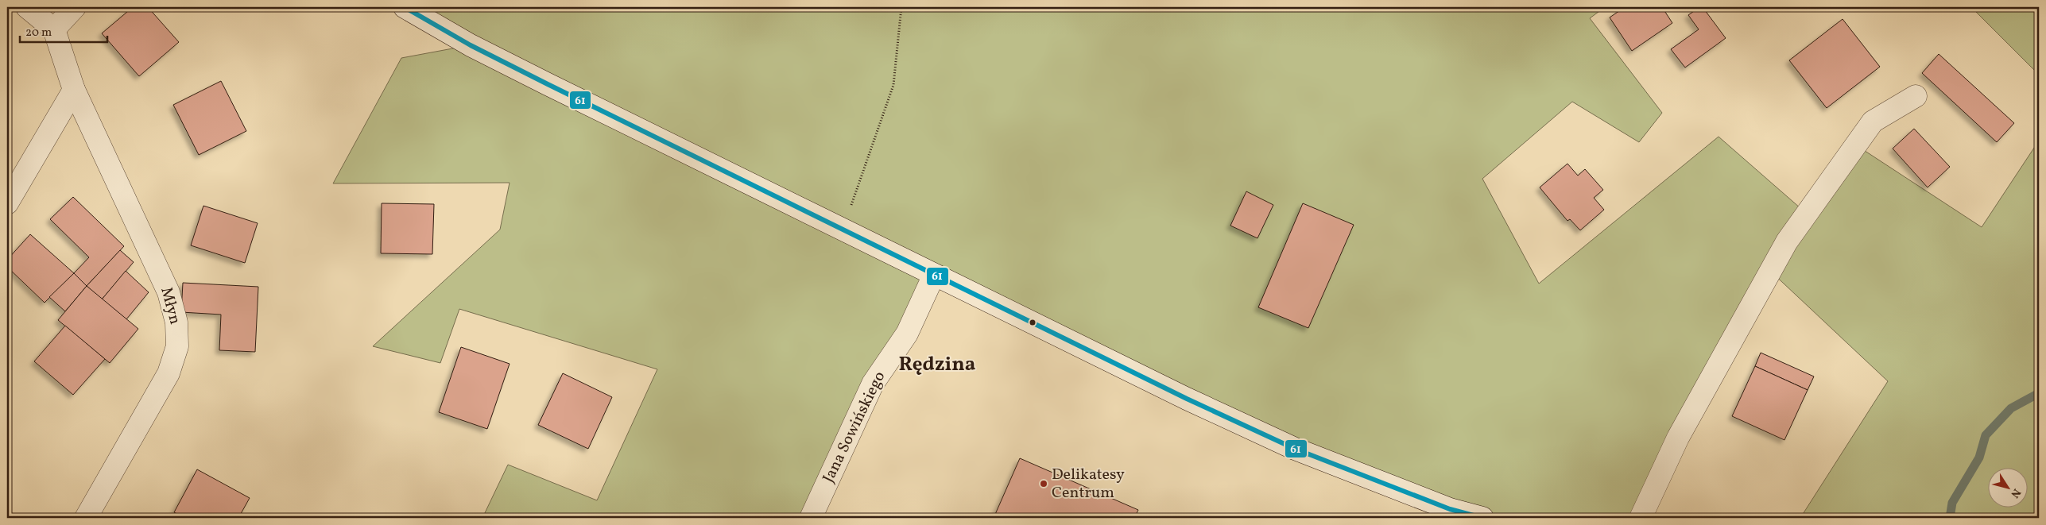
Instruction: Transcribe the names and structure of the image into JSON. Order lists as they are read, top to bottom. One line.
{"streets":{"street":["Młyn","Jana Sowińskiego"]},"districts":["Rędzina"],"places":["Delikatesy Centrum"],"lines":["transit line 61"],"scale_bar":"20 m","north":"bottom right"}
